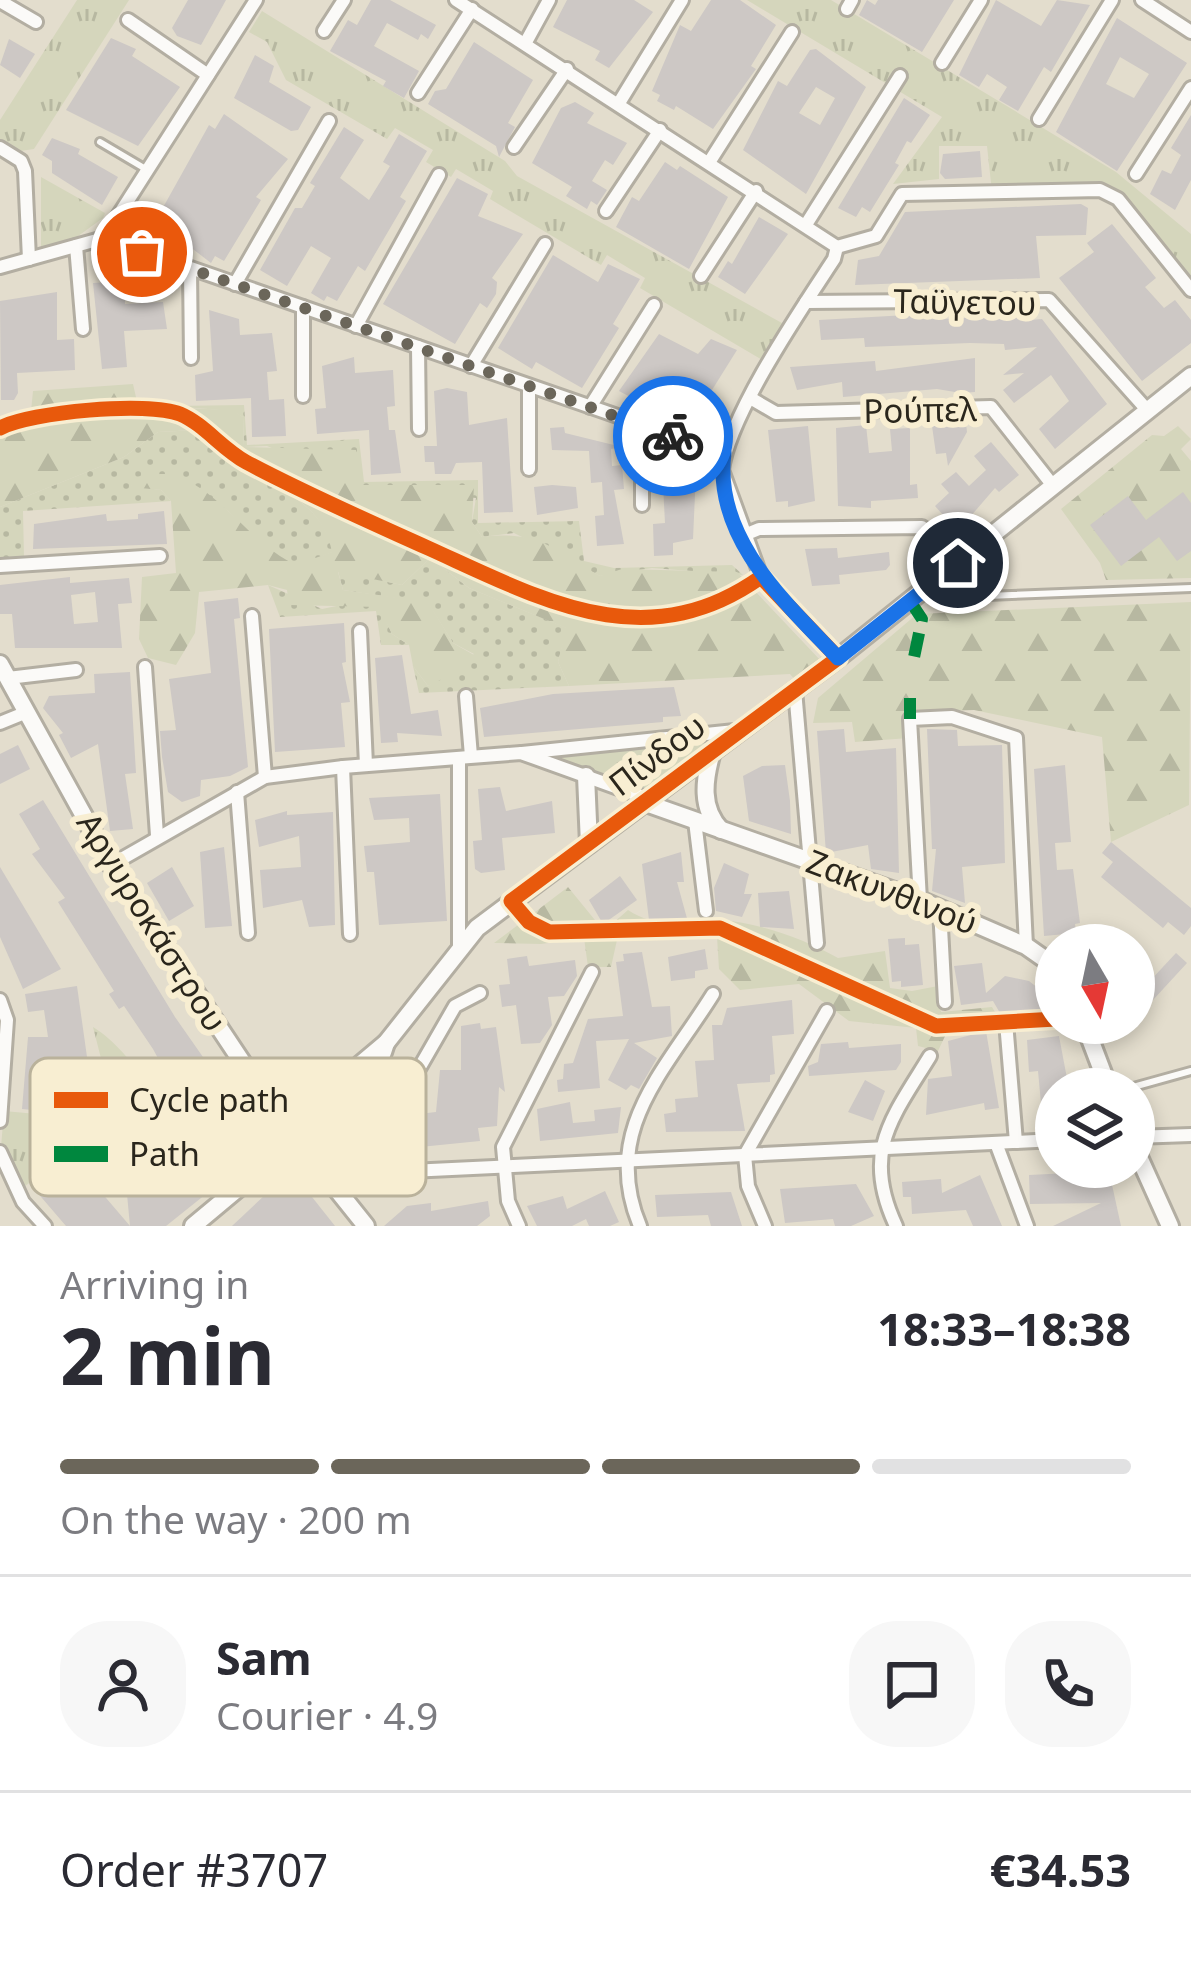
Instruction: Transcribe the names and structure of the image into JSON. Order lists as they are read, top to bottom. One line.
{"streets":{"street":["Ταϋγετου","Ρούπελ","Πίνδου","Ζακυνθινού","Αργυροκάστρου"]},"crossings":[["Ταϋγετου","Πίνδου"],["Ρούπελ","Πίνδου"],["Πίνδου","Ζακυνθινού"],["Ζακυνθινού","Αργυροκάστρου"]],"legend":["Cycle path","Path"],"north":"bottom","page":{"heading":["2 min","Arriving in","18:33–18:38"],"panel":["Sam","Courier · 4.9","Order #3707","€34.53"],"bar":"On the way · 200 m"}}
